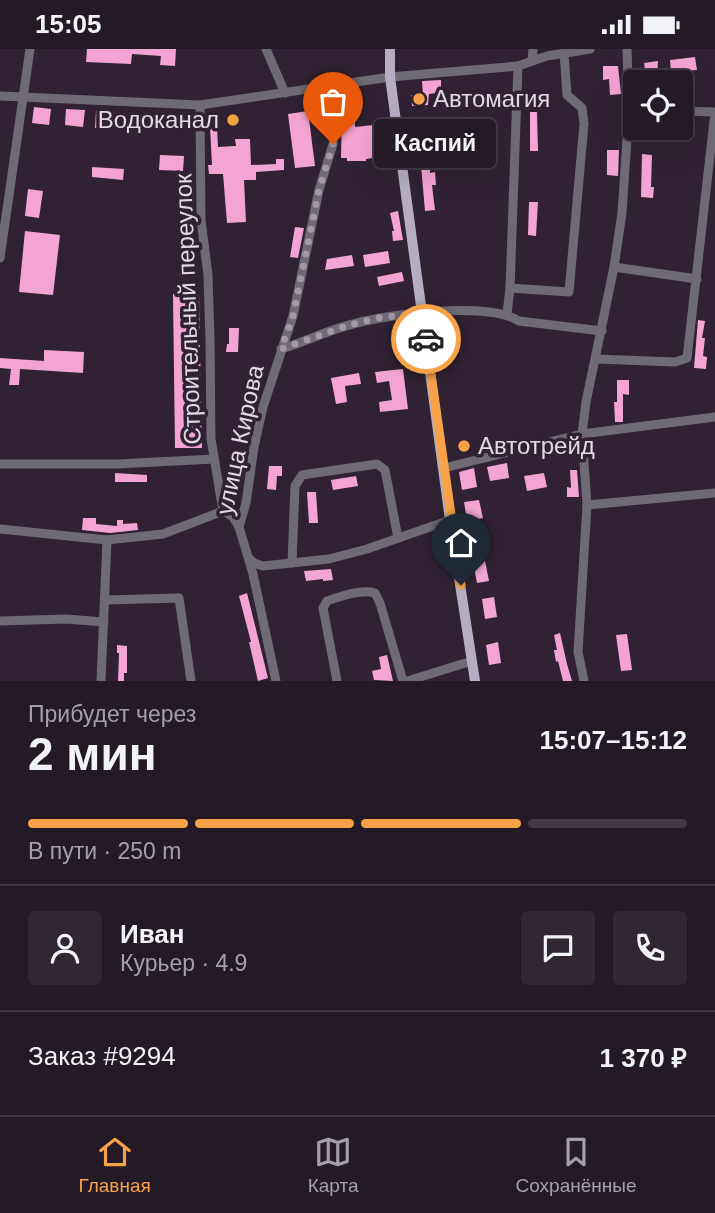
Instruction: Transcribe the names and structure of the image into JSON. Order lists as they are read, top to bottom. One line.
{"streets":{"street":["Строительный переулок","улица Кирова"]},"places":["Автомагия","Водоканал","Каспий","Автотрейд"],"page":{"status":"15:05","bubble":"Каспий","heading":["2 мин","Прибудет через","15:07–15:12"],"panel":["Иван","Курьер · 4.9","Заказ #9294","1 370 ₽"],"bar":"В пути · 250 m","tabs":["Главная","Карта","Сохранённые"]}}
